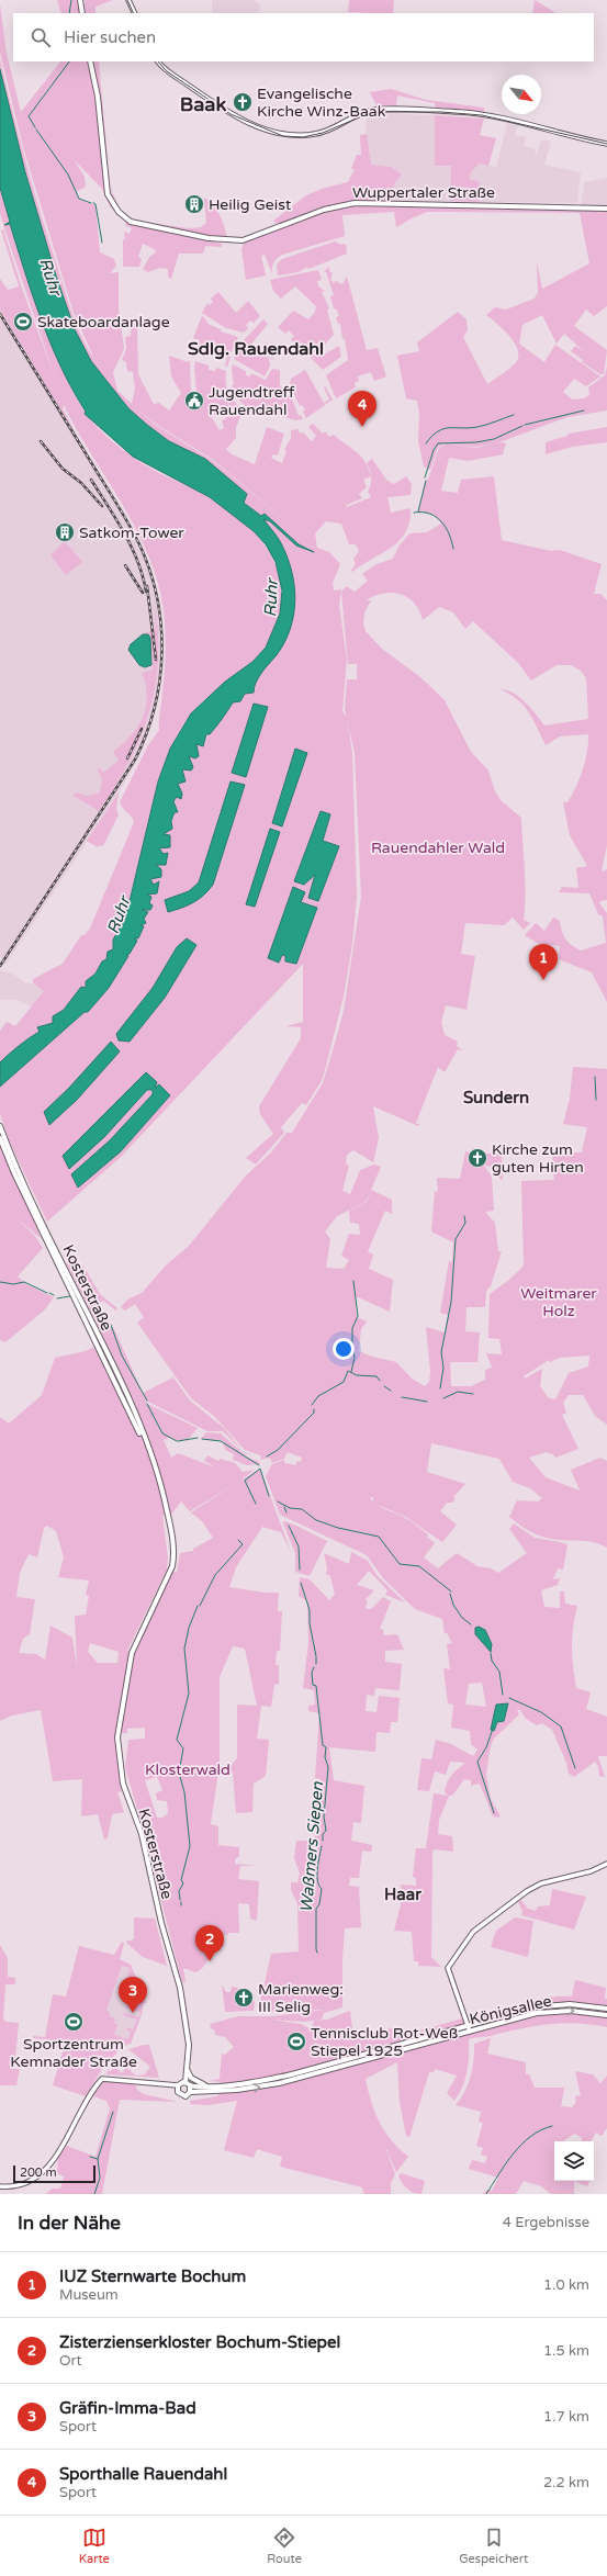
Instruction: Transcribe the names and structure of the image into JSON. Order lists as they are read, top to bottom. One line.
{"streets":{"main road":["Wuppertaler Straße","Kosterstraße","Königsallee"]},"districts":["Baak","Sdlg. Rauendahl","Sundern","Haar"],"water":["Ruhr","Waßmers Siepen"],"parks":["Rauendahler Wald","Weitmarer Holz","Klosterwald"],"places":{"church":["Evangelische Kirche Winz-Baak","Kirche zum guten Hirten","Marienweg: III Selig"],"building":["Heilig Geist","Satkom-Tower"],"sports":["Skateboardanlage","Sportzentrum Kemnader Straße","Tennisclub Rot-Weß Stiepel 1925"],"public building":["Jugendtreff Rauendahl"]},"scale_bar":"200 m","north":"bottom right","page":{"search":"Hier suchen","pins":["4","1","2","3"],"scale":"200 m","heading":["In der Nähe","4 Ergebnisse"],"list":[{"mark":"1","name":"IUZ Sternwarte Bochum","note":"Museum","value":"1.0 km"},{"mark":"2","name":"Zisterzienserkloster Bochum-Stiepel","note":"Ort","value":"1.5 km"},{"mark":"3","name":"Gräfin-Imma-Bad","note":"Sport","value":"1.7 km"},{"mark":"4","name":"Sporthalle Rauendahl","note":"Sport","value":"2.2 km"}],"nav":["Karte","Route","Gespeichert"]}}
